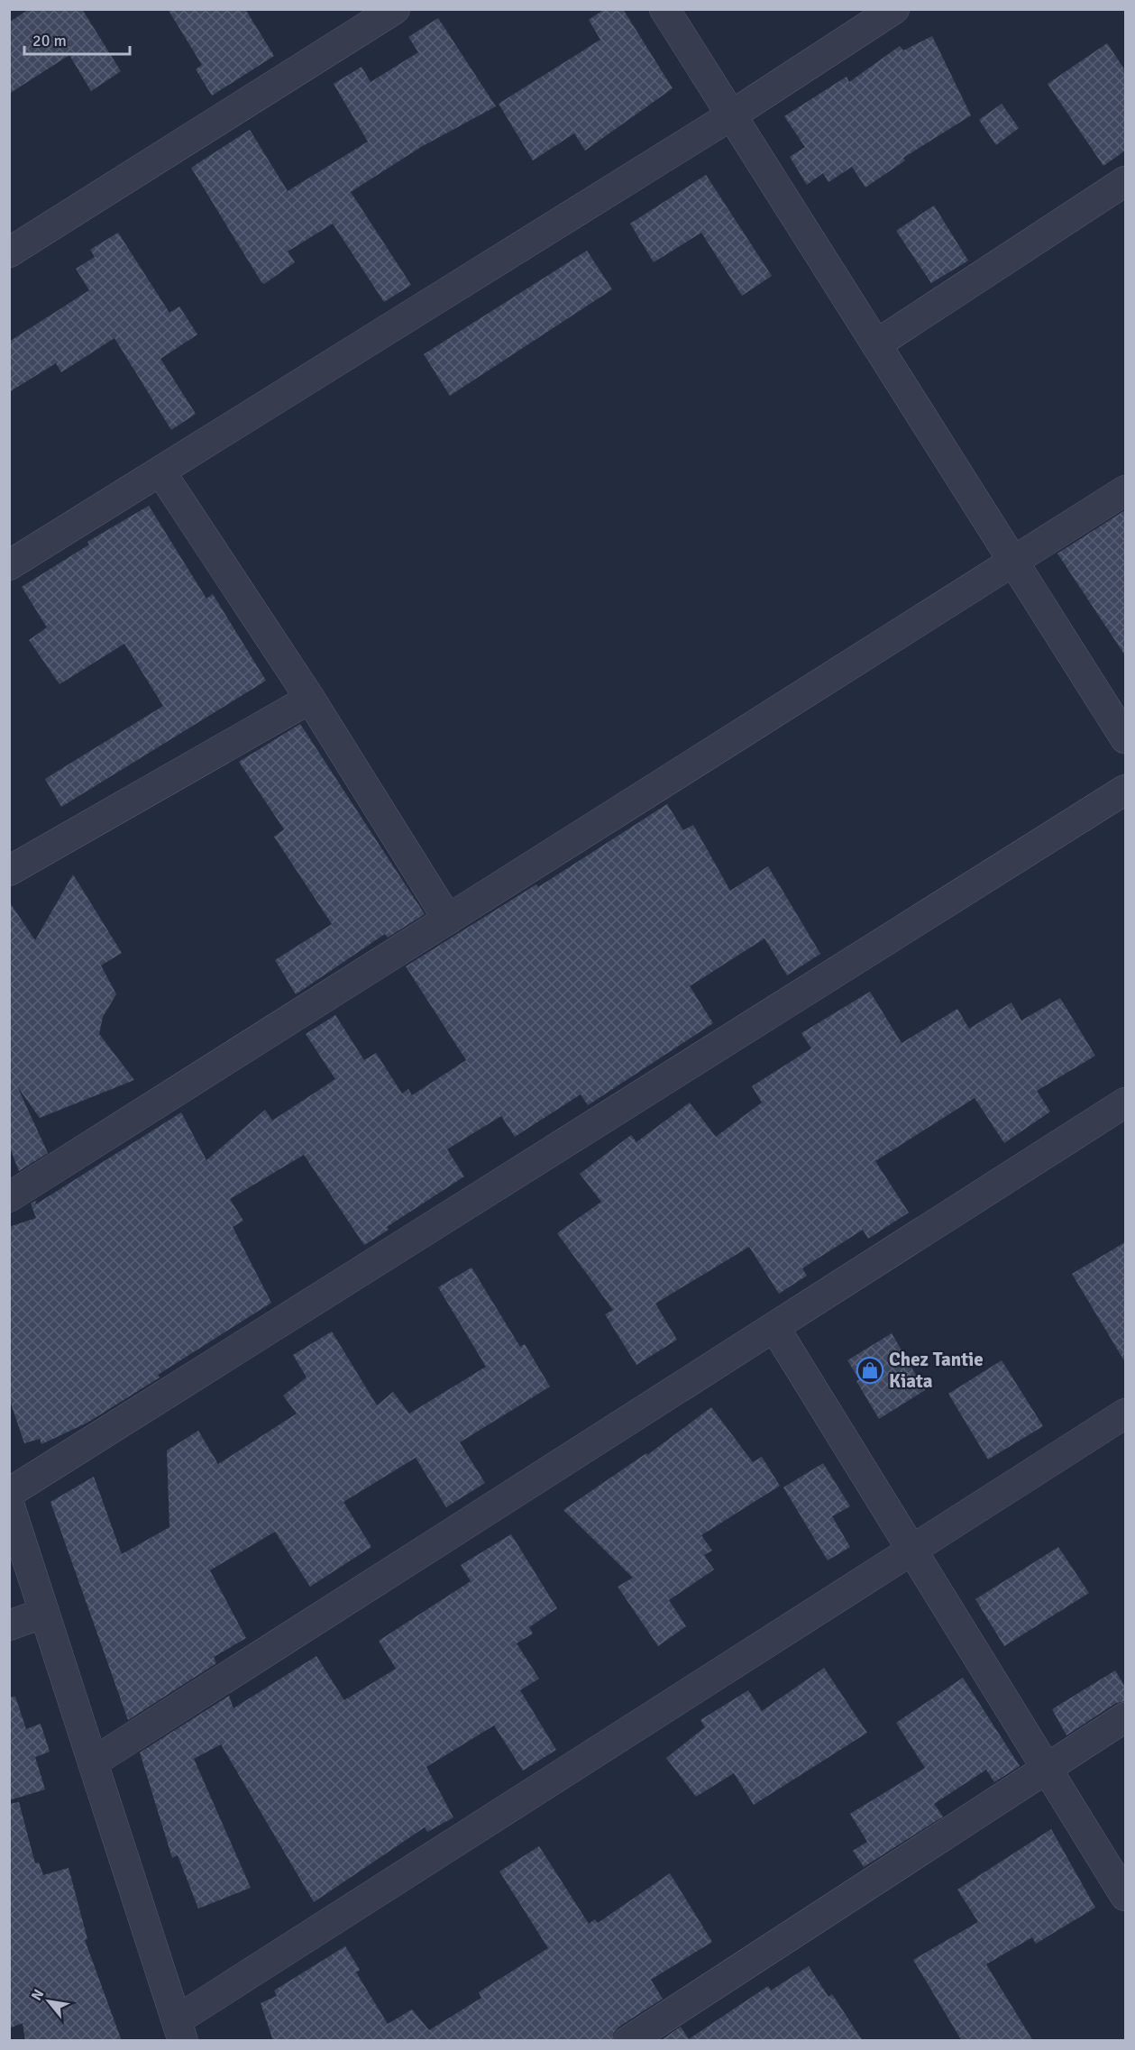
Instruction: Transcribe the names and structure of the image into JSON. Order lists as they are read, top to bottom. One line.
{"places":{"shop":["Chez Tantie Kiata"]},"scale_bar":"20 m","north":"top left"}
